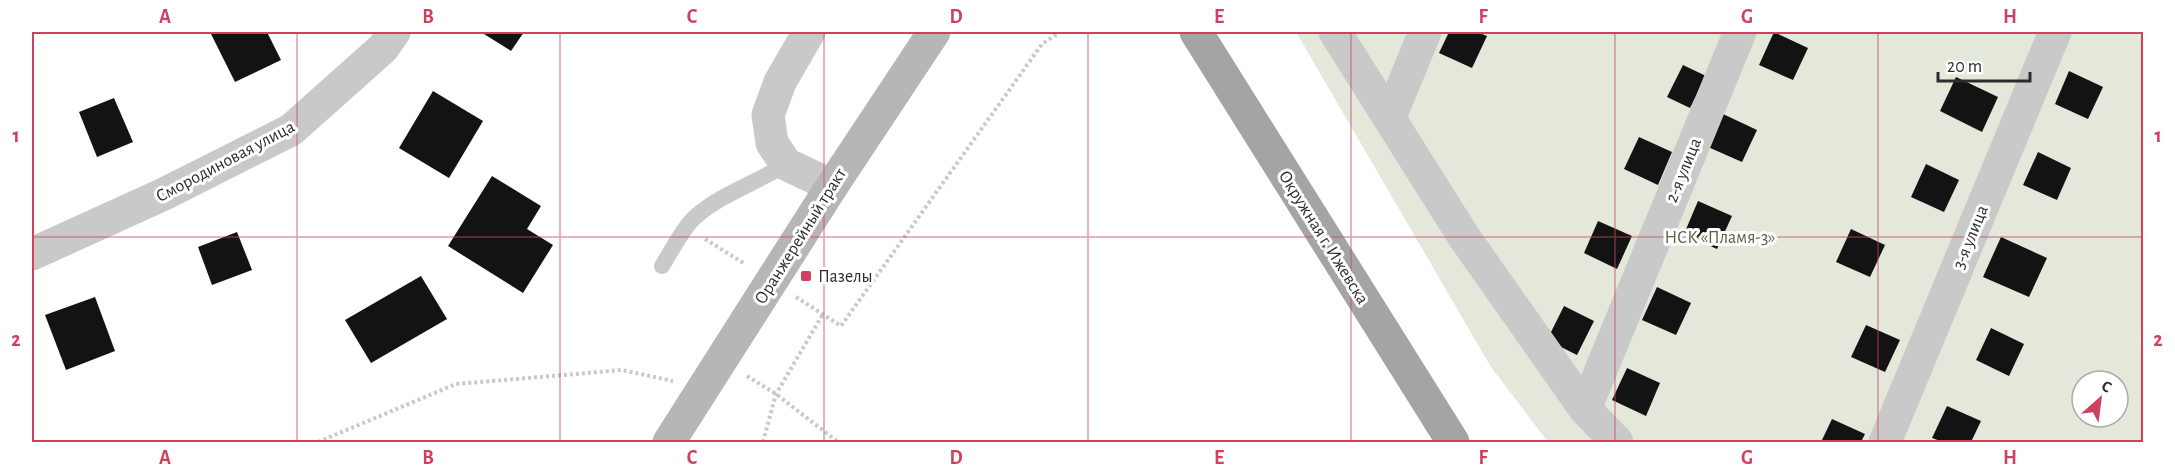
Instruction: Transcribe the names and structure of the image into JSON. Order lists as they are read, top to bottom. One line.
{"streets":{"main road":["Окружная г. Ижевска"],"street":["Смородиновая улица","2-я улица","Оранжерейный тракт","3-я улица"]},"parks":["НСК «Пламя-3»"],"places":{"transit":["Пазелы"]},"scale_bar":"20 m","north":"top right","grid":{"columns":["A","B","C","D","E","F","G","H"],"rows":["1","2"]}}
